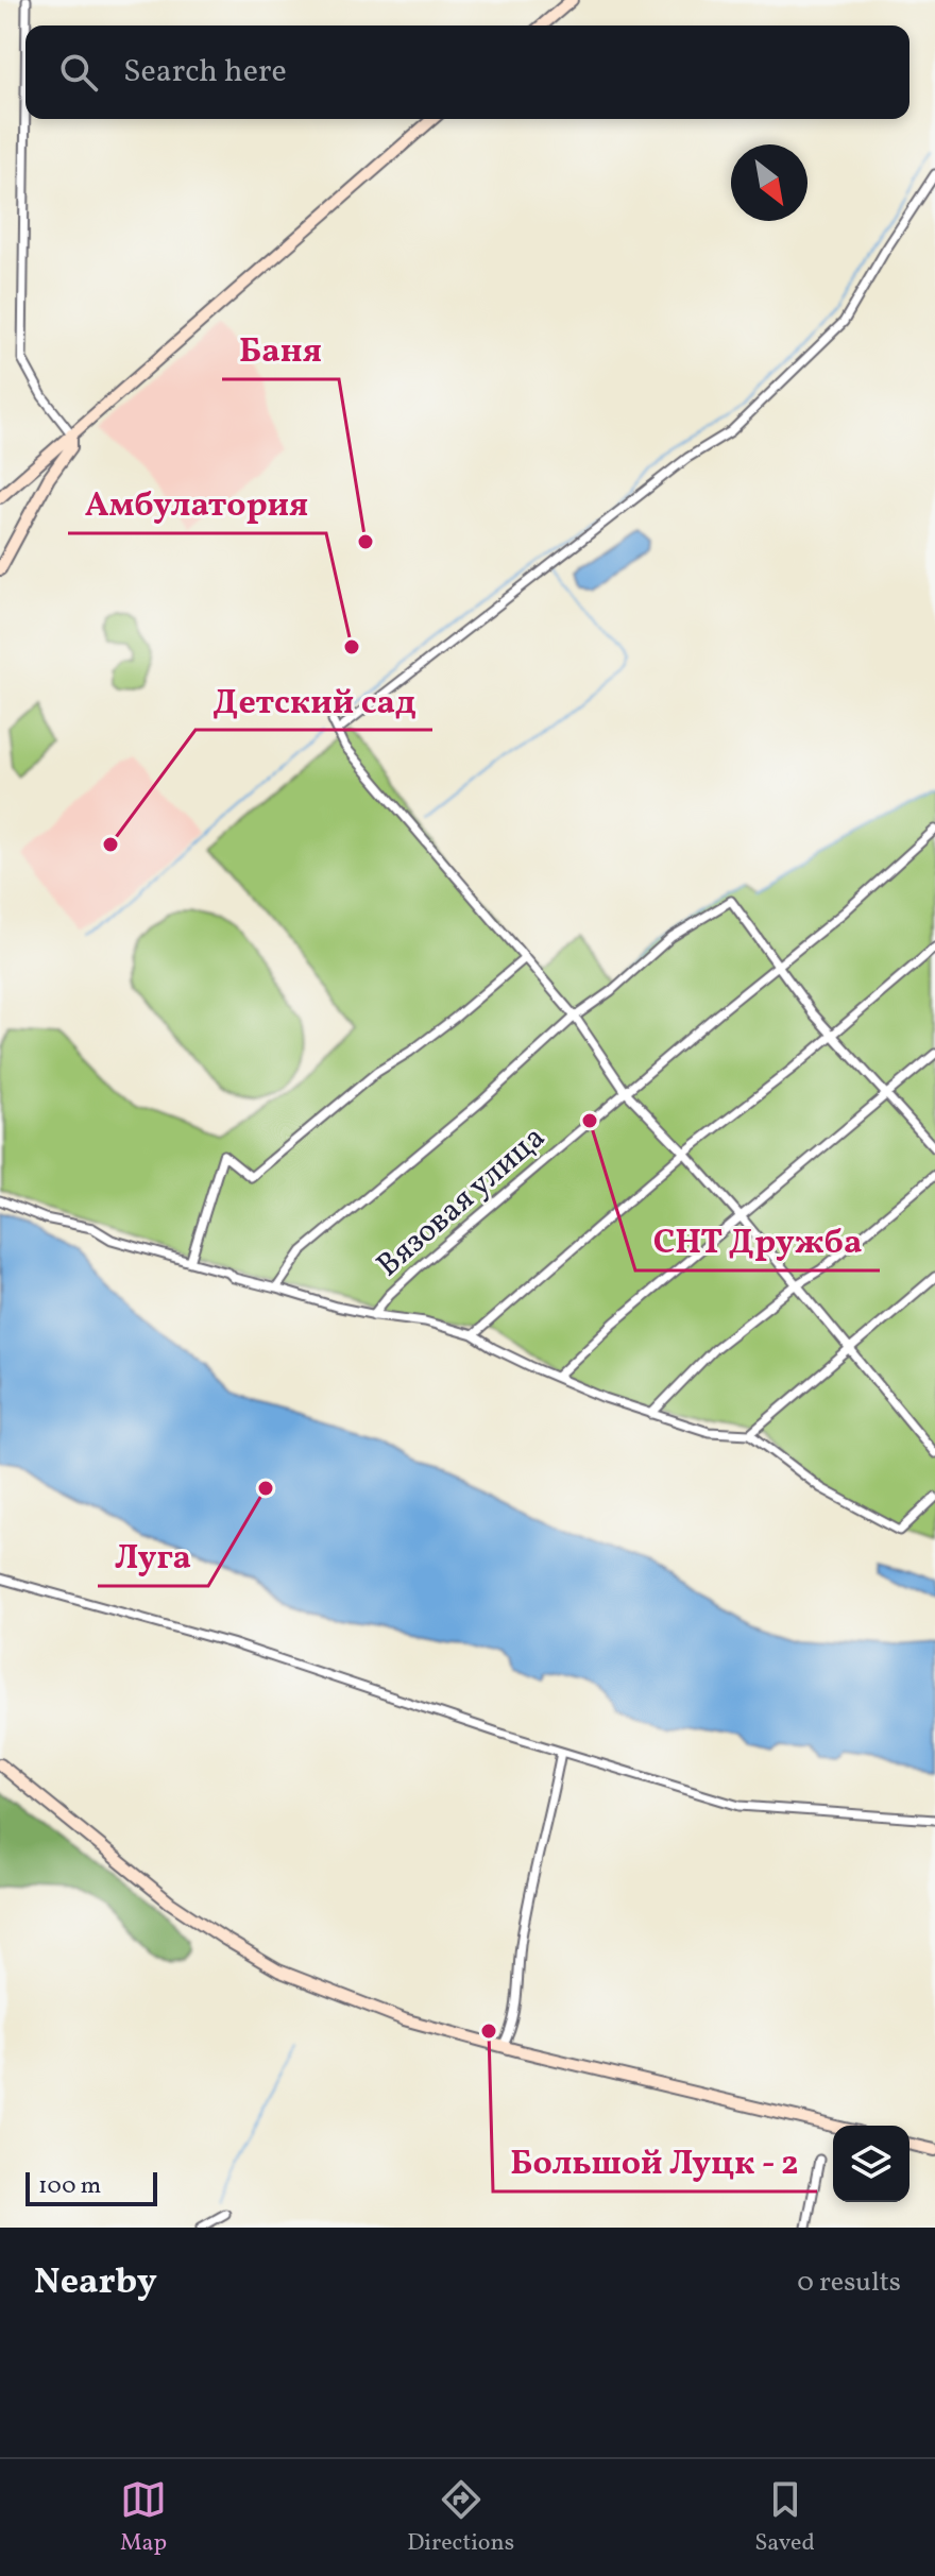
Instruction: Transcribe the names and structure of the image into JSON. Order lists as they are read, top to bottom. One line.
{"streets":{"street":["Вязовая улица"]},"places":["Баня","Амбулатория","Детский сад","СНТ Дружба","Луга","Большой Луцк - 2"],"scale_bar":"100 m","north":"bottom right","page":{"search":"Search here","scale":"100 m","heading":["Nearby","0 results"],"nav":["Map","Directions","Saved"]}}
